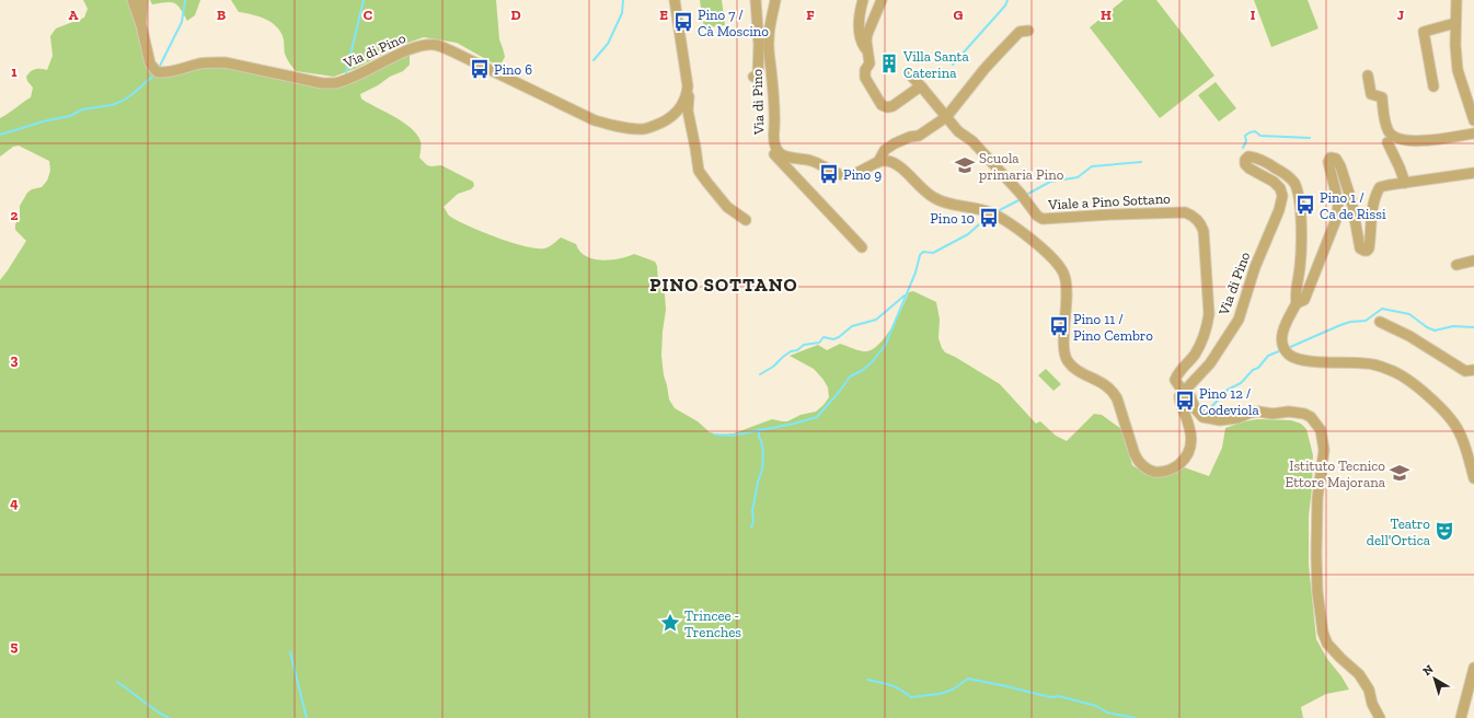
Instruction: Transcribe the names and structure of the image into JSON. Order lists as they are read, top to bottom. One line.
{"streets":{"street":["Via di Pino","Viale a Pino Sottano"]},"crossings":[["Via di Pino","Viale a Pino Sottano"]],"districts":["PINO SOTTANO"],"places":{"bus stop":["Pino 7 / Cà Moscino","Pino 6","Pino 9","Pino 1 / Ca de Rissi","Pino 10","Pino 11 / Pino Cembro","Pino 12 / Codeviola"],"building":["Villa Santa Caterina"],"school or university":["Scuola primaria Pino","Istituto Tecnico Ettore Majorana"],"theatre":["Teatro dell'Ortica"],"place":["Trincee - Trenches"]},"north":"top left","grid":{"columns":["A","B","C","D","E","F","G","H","I","J"],"rows":["1","2","3","4","5"]}}
